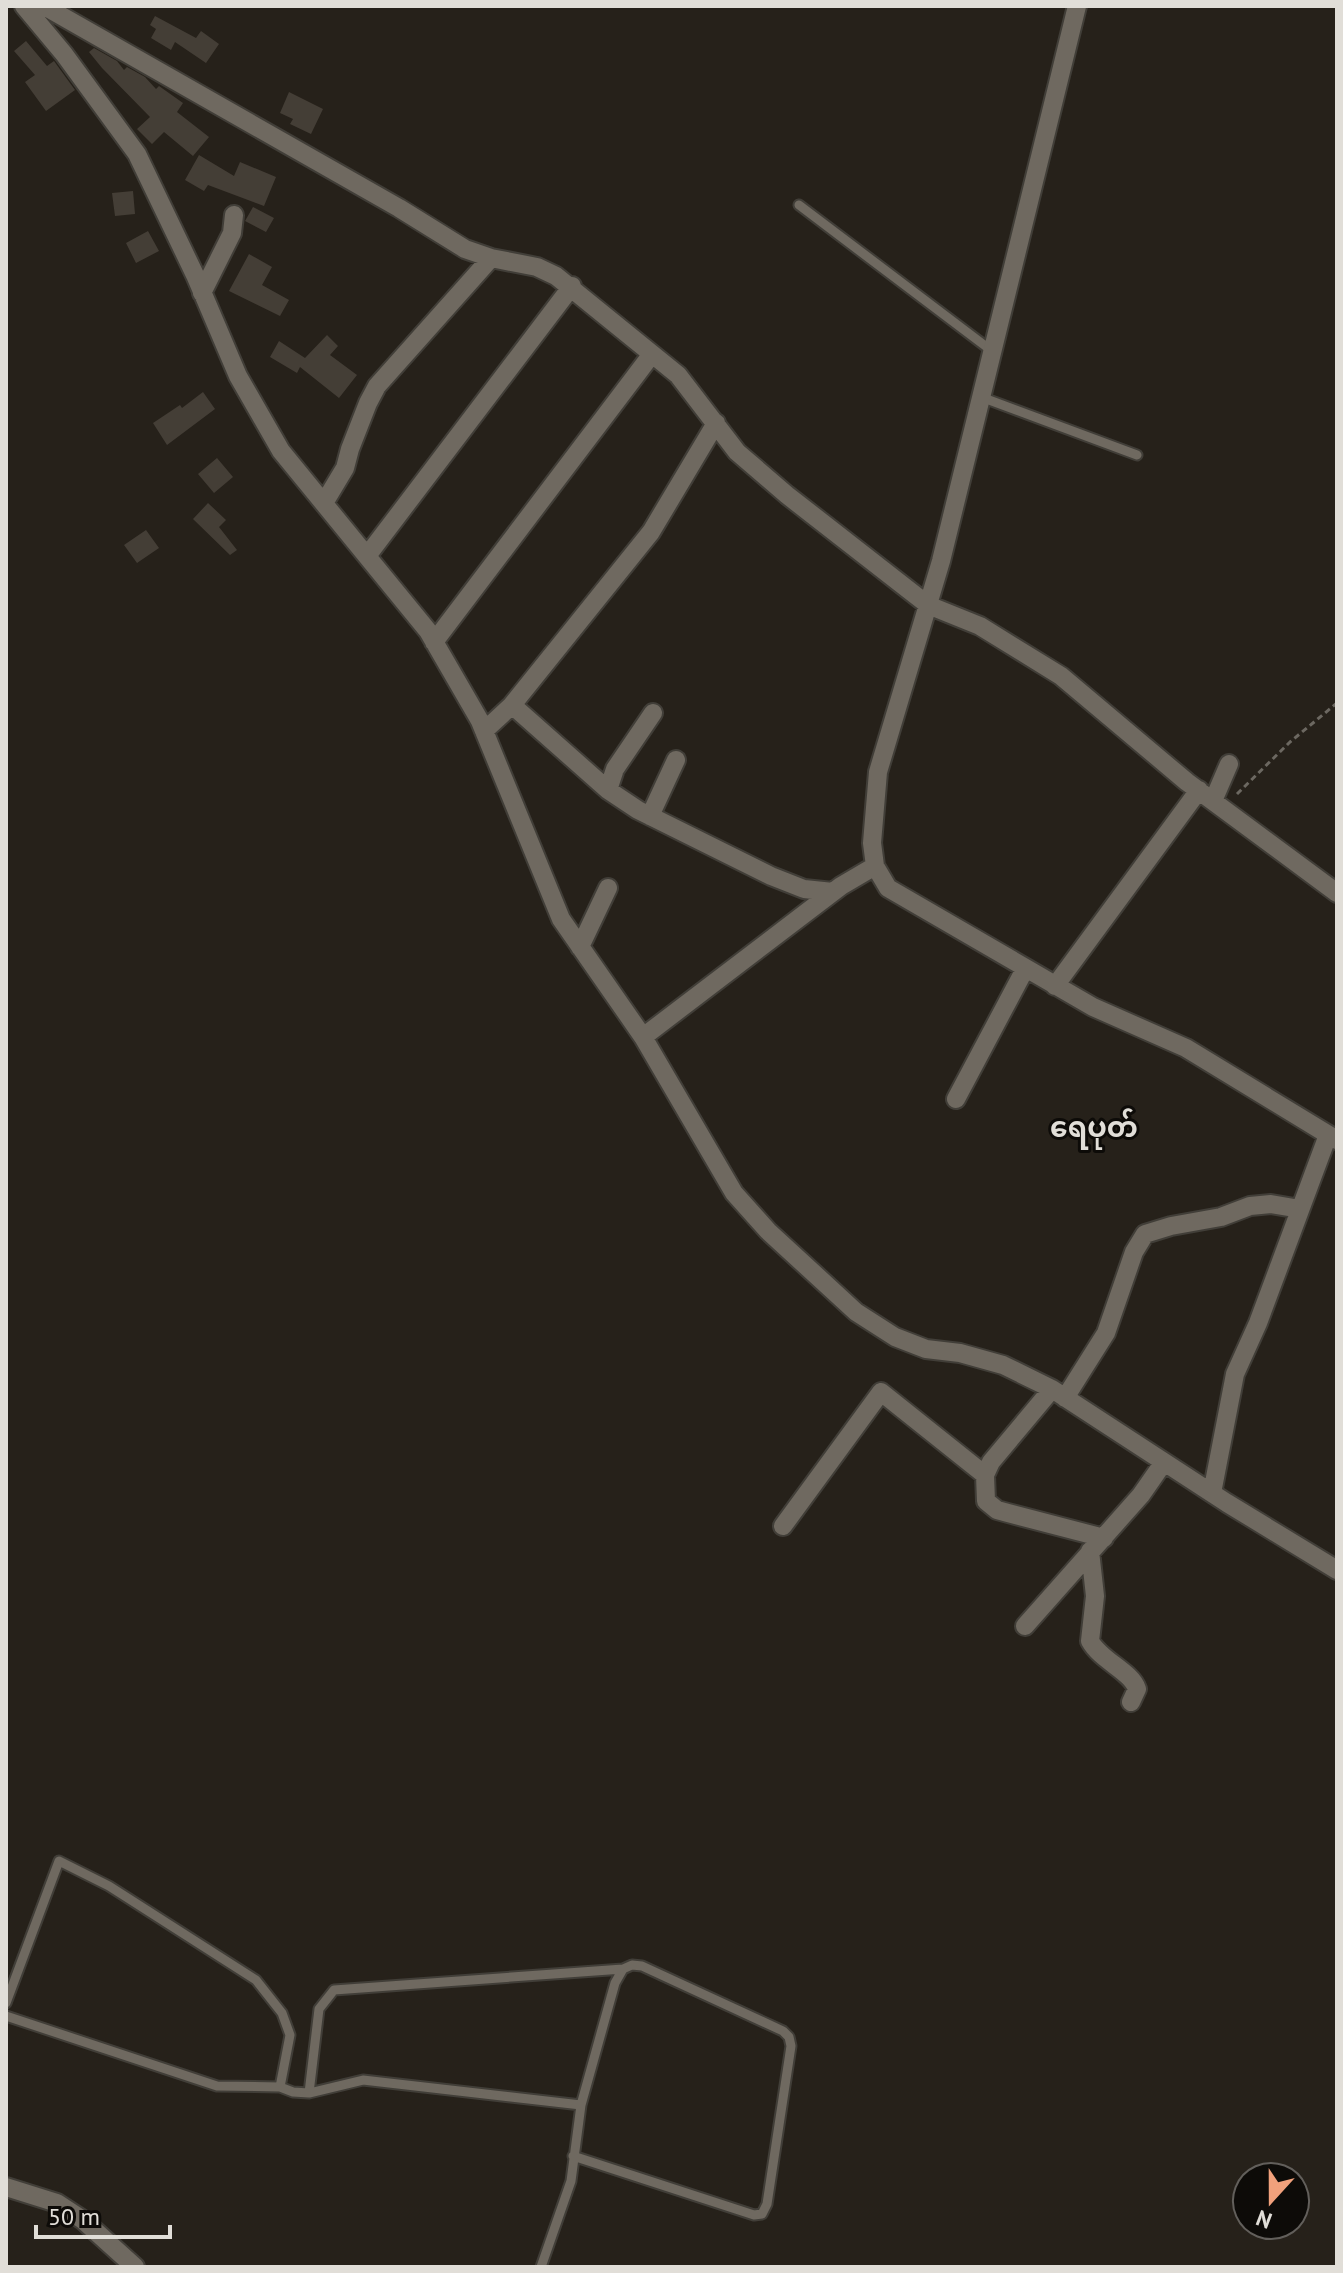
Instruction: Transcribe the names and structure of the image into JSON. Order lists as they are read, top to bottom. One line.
{"districts":["ရေပုတ်"],"scale_bar":"50 m","north":"bottom"}
